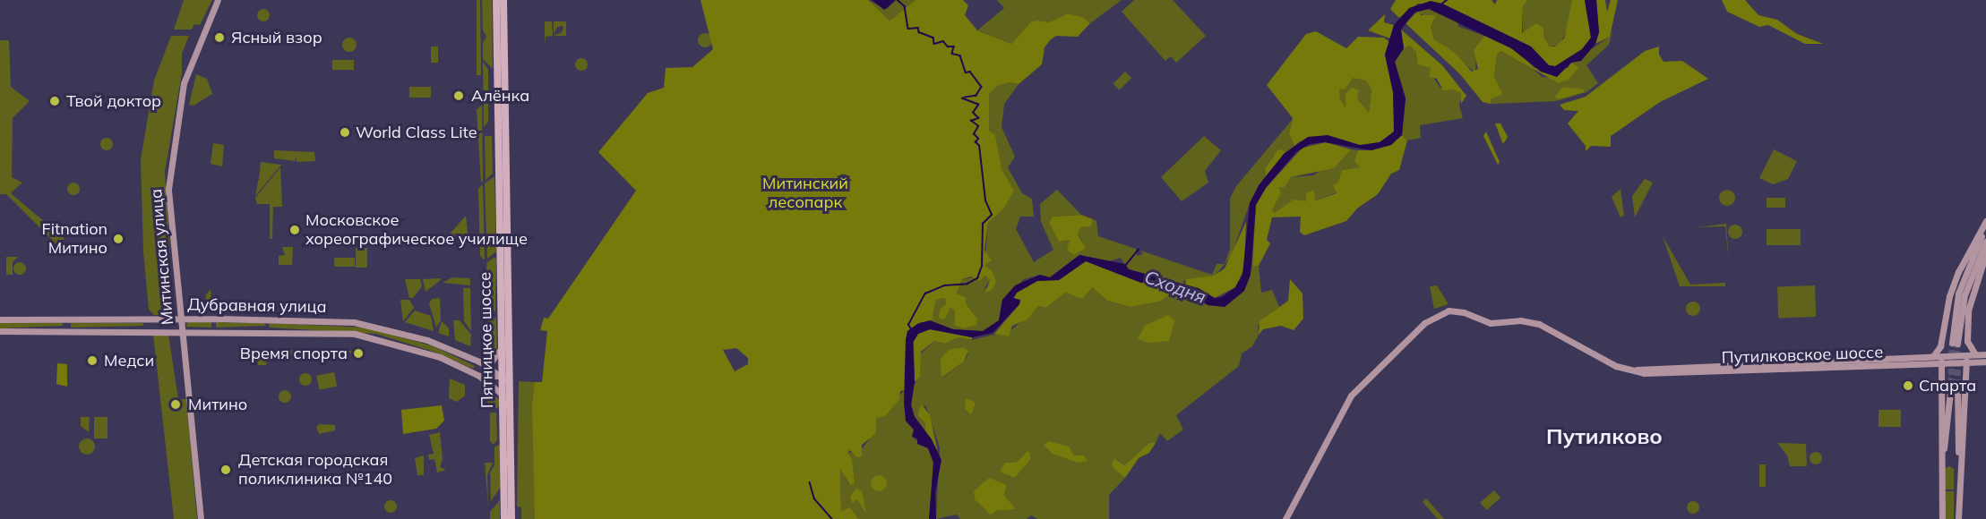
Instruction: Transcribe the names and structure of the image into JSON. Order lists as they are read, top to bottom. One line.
{"streets":{"main road":["Митинская улица","Дубравная улица","Пятницкое шоссе","Путилковское шоссе"]},"crossings":[["Митинская улица","Дубравная улица"],["Дубравная улица","Пятницкое шоссе"]],"districts":["Путилково"],"water":["Сходня"],"parks":["Митинский лесопарк"],"places":["Ясный взор","Алёнка","Твой доктор","World Class Lite","Московское хореографическое училище","Fitnation Митино","Время спорта","Медси","Спарта","Митино","Детская городская поликлиника №140"]}
